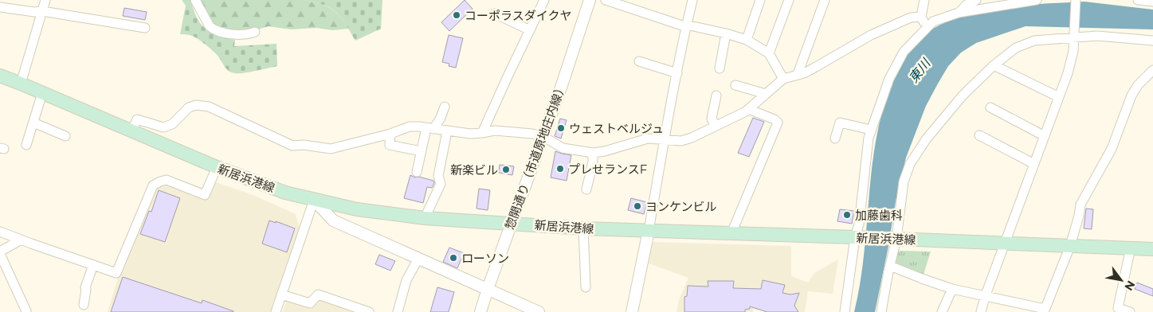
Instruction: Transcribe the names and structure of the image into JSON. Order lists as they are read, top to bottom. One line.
{"streets":{"main road":["新居浜港線"],"street":["惣開通り（市道原地庄内線）"]},"crossings":[["惣開通り（市道原地庄内線）","新居浜港線"]],"water":["東川"],"places":["コーポラスダイクヤ","ウェストベルジュ","プレせランスF","新楽ビル","ヨンケンビル","加藤歯科","ローソン"],"north":"bottom right"}
